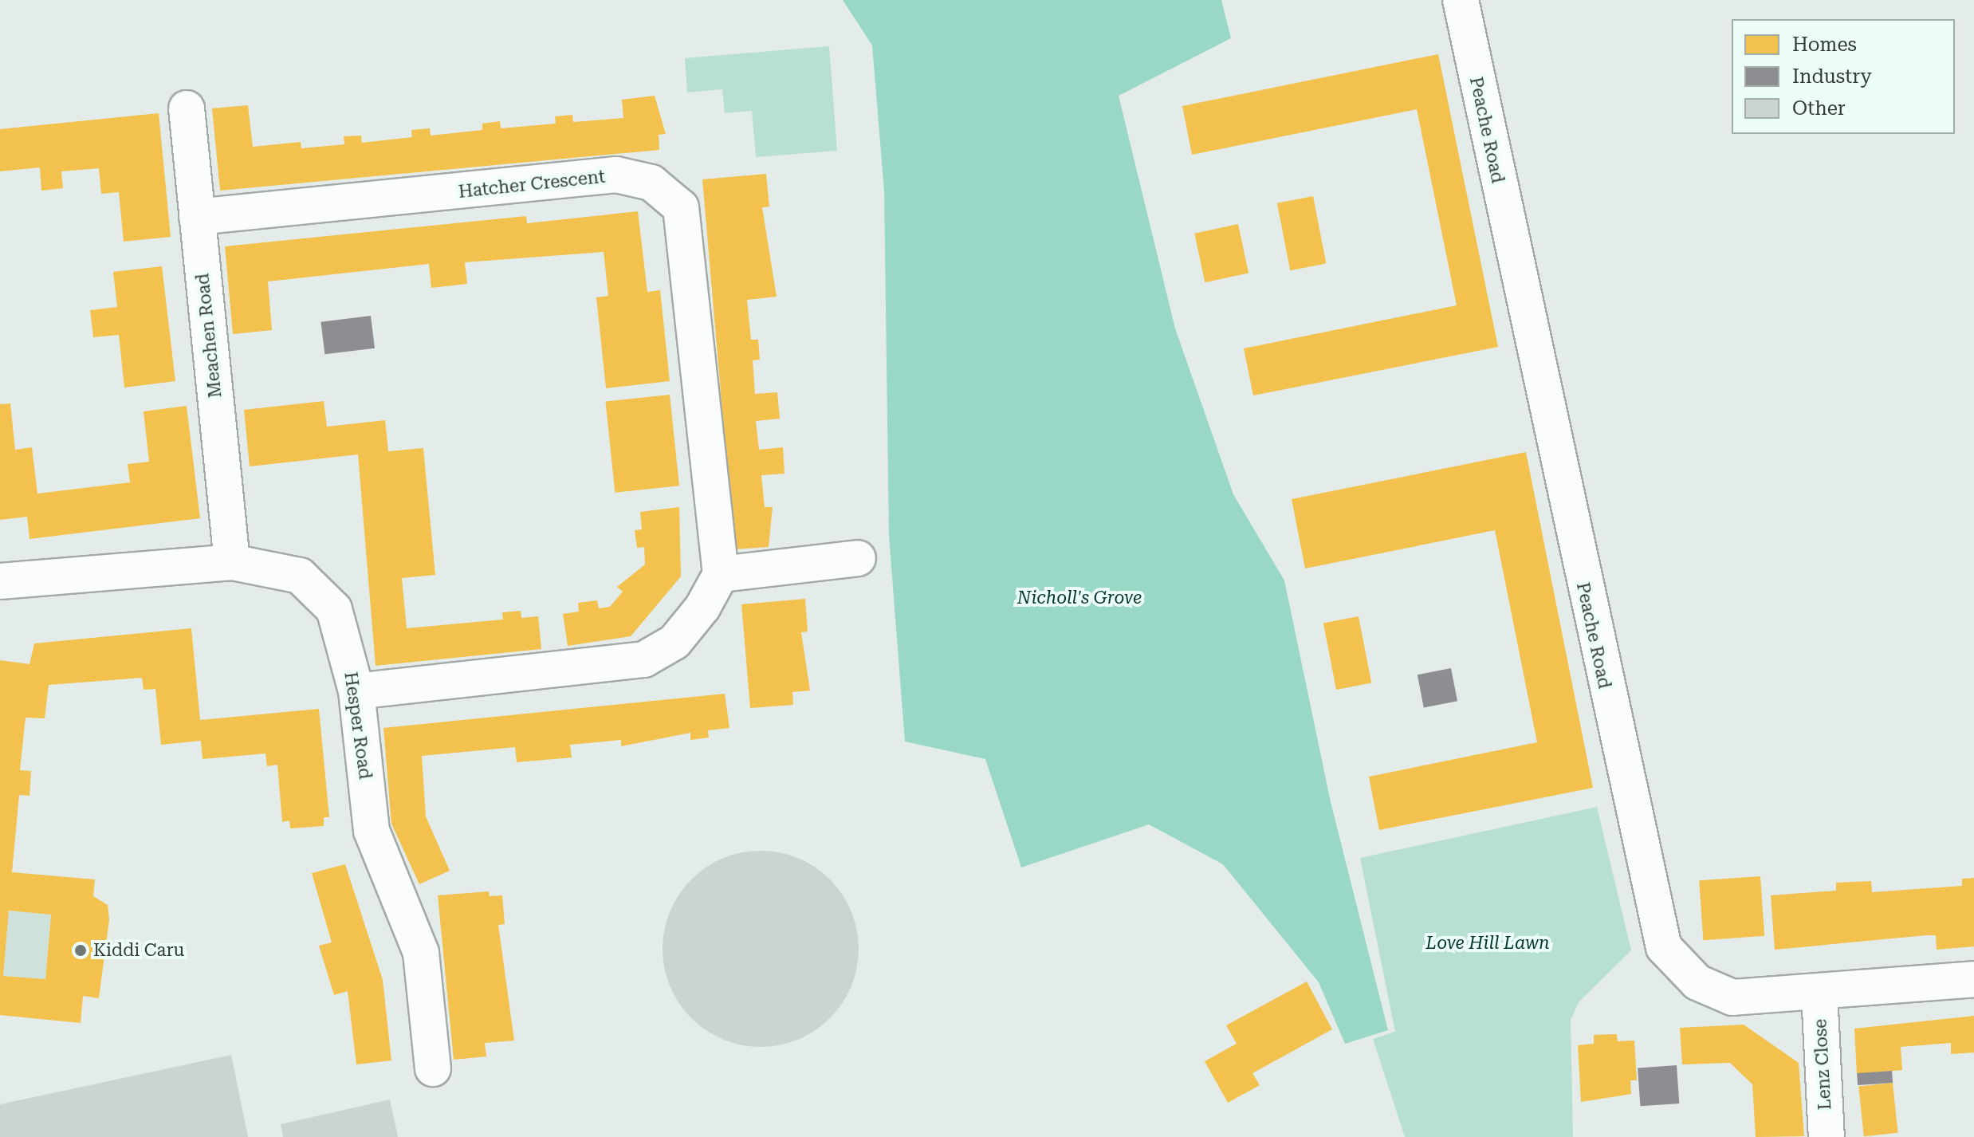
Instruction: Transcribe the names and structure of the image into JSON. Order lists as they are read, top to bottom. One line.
{"streets":{"street":["Peache Road","Hatcher Crescent","Meachen Road","Hesper Road","Lenz Close"]},"crossings":[["Peache Road","Lenz Close"],["Hatcher Crescent","Meachen Road"],["Meachen Road","Hesper Road"]],"parks":["Nicholl's Grove","Love Hill Lawn"],"places":["Kiddi Caru"],"legend":["Homes","Industry","Other"]}
